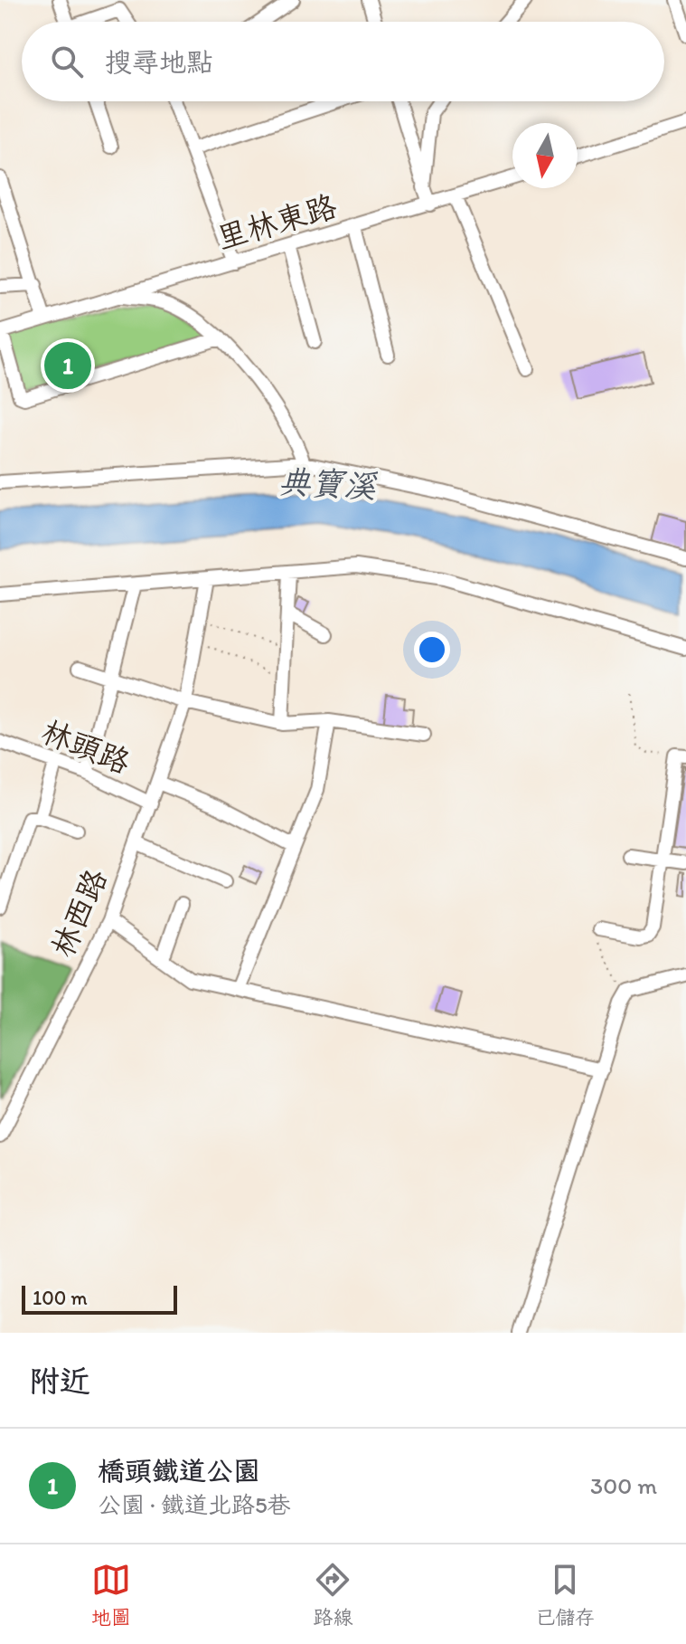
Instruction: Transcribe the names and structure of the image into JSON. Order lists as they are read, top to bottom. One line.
{"streets":{"street":["里林東路","林頭路","林西路"]},"crossings":[["林頭路","林西路"]],"water":["典寶溪"],"scale_bar":"100 m","north":"bottom","page":{"search":"搜尋地點","pins":"1","scale":"100 m","heading":"附近","list":[{"mark":"1","name":"橋頭鐵道公園","note":"公園 · 鐵道北路5巷","value":"300 m"}],"nav":["地圖","路線","已儲存"]}}
